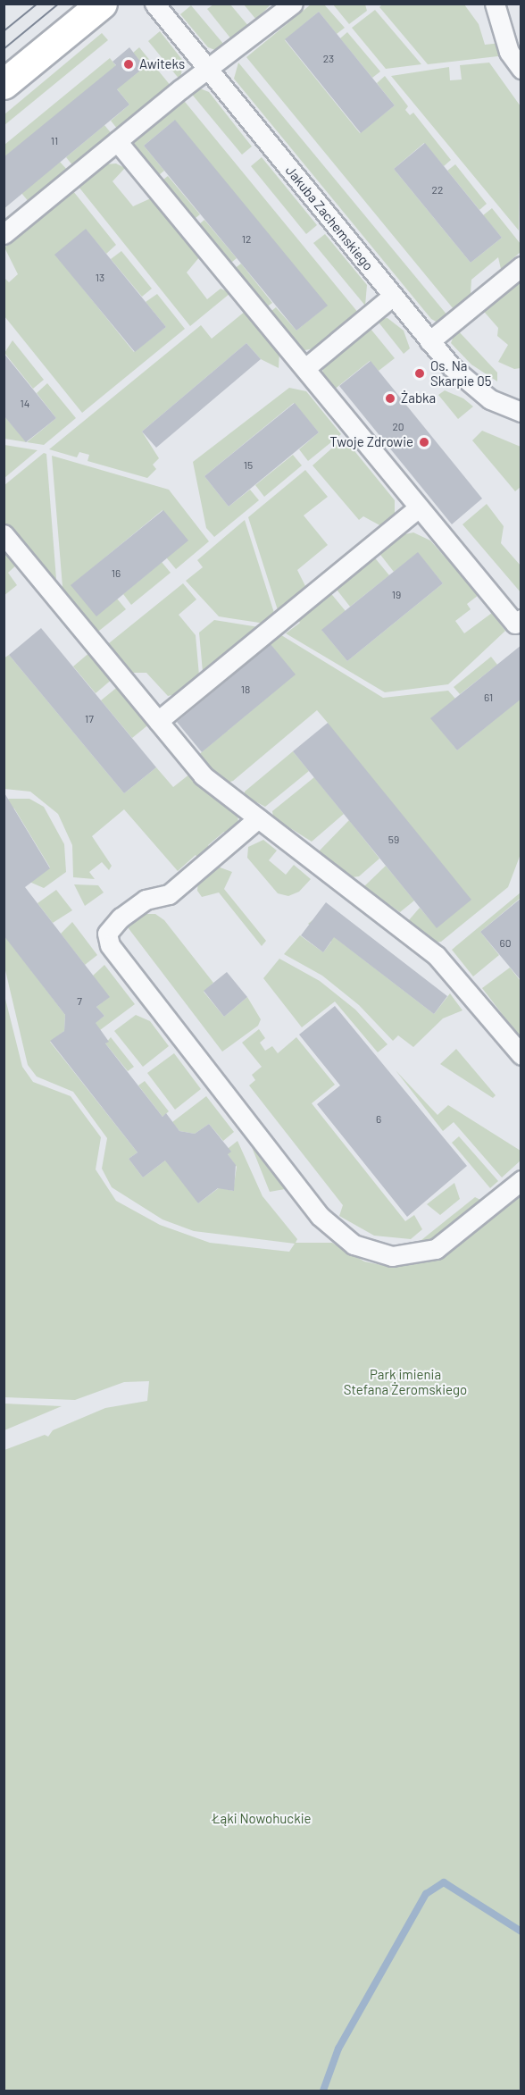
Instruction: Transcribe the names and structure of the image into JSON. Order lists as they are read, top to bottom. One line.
{"streets":{"street":["Jakuba Zachemskiego"]},"parks":["Park imienia Stefana Żeromskiego","Łąki Nowohuckie"],"places":["Awiteks","Os. Na Skarpie 05","Żabka","Twoje Zdrowie"],"house_numbers":["23","11","22","12","13","14","20","15","16","19","18","61","17","59","60","7","6"]}
